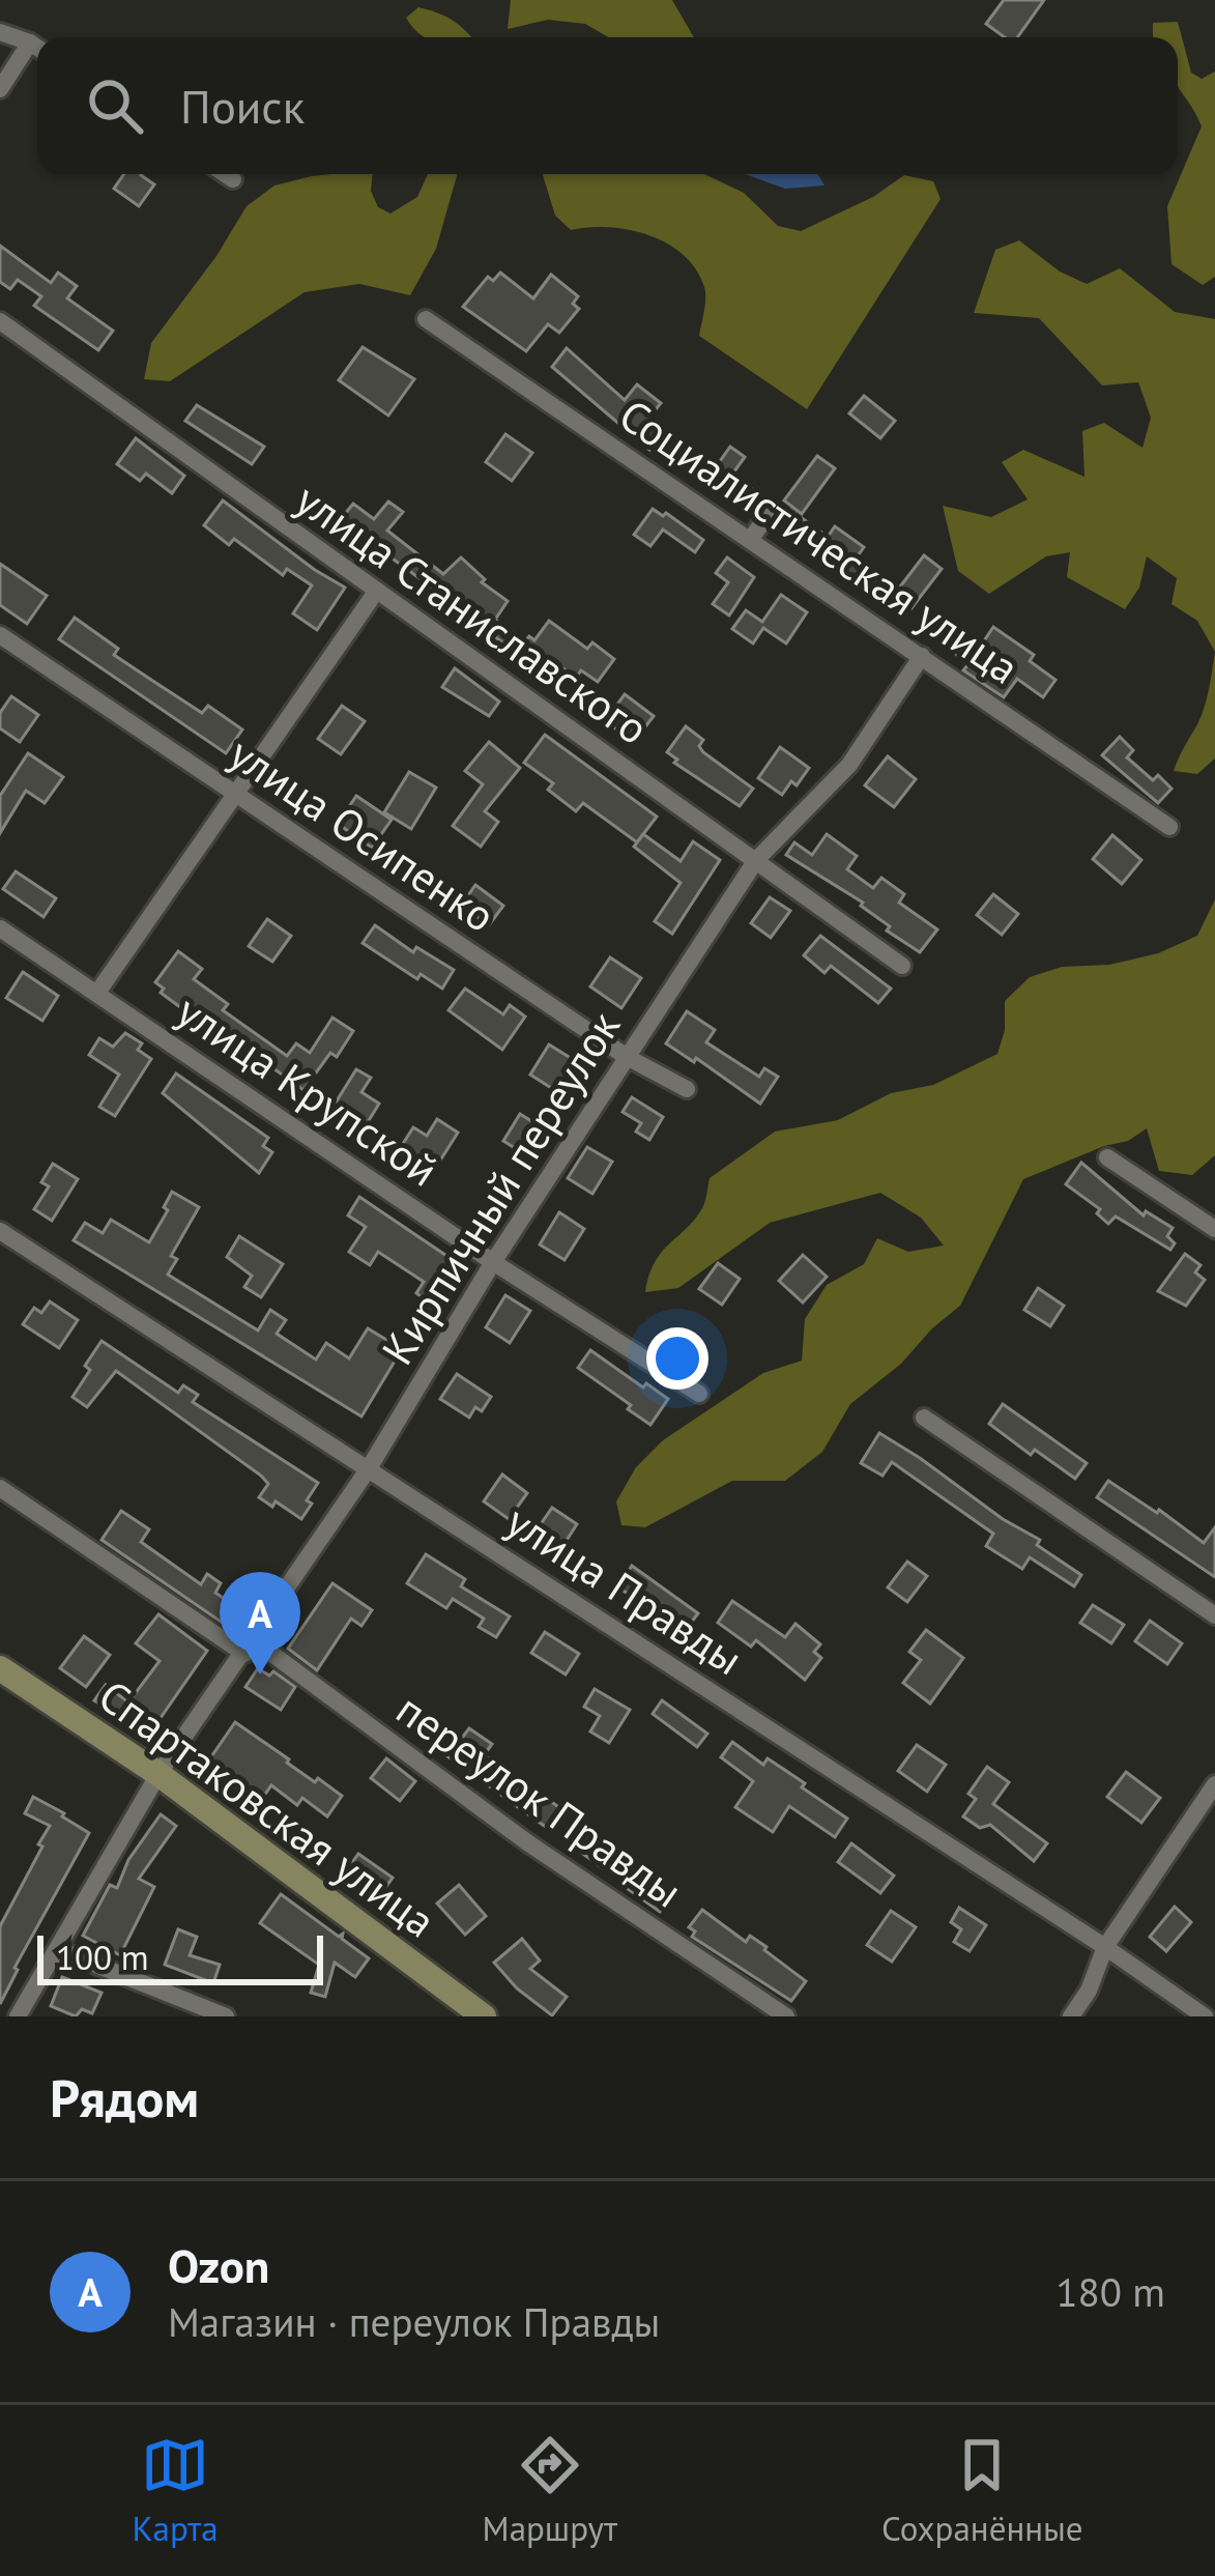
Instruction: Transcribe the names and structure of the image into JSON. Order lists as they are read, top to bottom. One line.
{"streets":{"street":["Социалистическая улица","улица Станиславского","улица Осипенко","улица Крупской","Кирпичный переулок","улица Правды","переулок Правды","Спартаковская улица"]},"crossings":[["Социалистическая улица","Кирпичный переулок"],["улица Станиславского","Кирпичный переулок"],["улица Осипенко","Кирпичный переулок"],["улица Крупской","Кирпичный переулок"],["Кирпичный переулок","улица Правды"],["Кирпичный переулок","переулок Правды"],["Кирпичный переулок","Спартаковская улица"]],"scale_bar":"100 m","page":{"search":"Поиск","pins":"A","scale":"100 m","heading":"Рядом","list":[{"mark":"A","name":"Ozon","note":"Магазин · переулок Правды","value":"180 m"}],"nav":["Карта","Маршрут","Сохранённые"]}}
